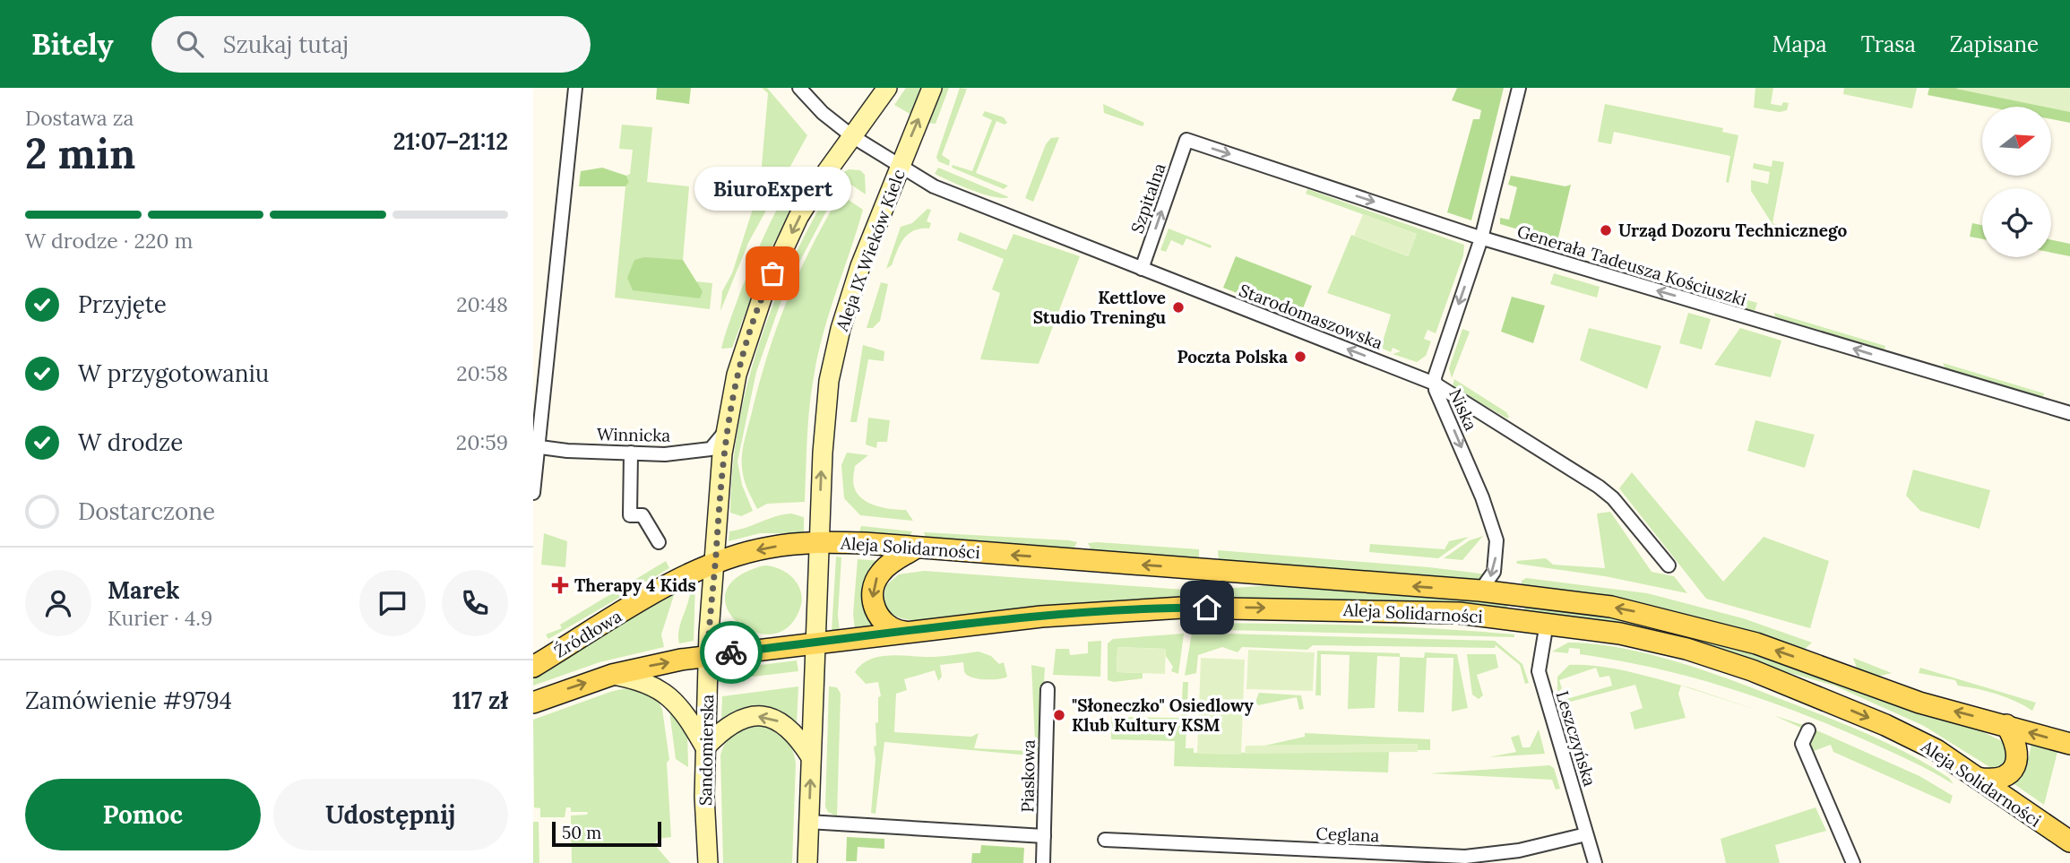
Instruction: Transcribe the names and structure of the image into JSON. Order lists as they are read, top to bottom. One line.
{"streets":{"main road":["Aleja IX Wieków Kielc","Aleja Solidarności","Źródłowa","Sandomierska"],"street":["Szpitalna","Generała Tadeusza Kościuszki","Starodomaszowska","Niska","Winnicka","Leszczyńska","Piaskowa","Ceglana"]},"crossings":[["Szpitalna","Generała Tadeusza Kościuszki"],["Szpitalna","Starodomaszowska"],["Aleja IX Wieków Kielc","Starodomaszowska"],["Aleja IX Wieków Kielc","Aleja Solidarności"],["Aleja IX Wieków Kielc","Źródłowa"],["Generała Tadeusza Kościuszki","Niska"],["Starodomaszowska","Niska"],["Niska","Aleja Solidarności"],["Aleja Solidarności","Źródłowa"],["Aleja Solidarności","Leszczyńska"],["Aleja Solidarności","Sandomierska"],["Źródłowa","Sandomierska"],["Leszczyńska","Ceglana"]],"one_way":["Szpitalna","Niska"],"places":{"other":["Urząd Dozoru Technicznego","BiuroExpert","Kettlove Studio Treningu","Poczta Polska","\"Słoneczko\" Osiedlowy Klub Kultury KSM"],"health":["Therapy 4 Kids"]},"scale_bar":"50 m","north":"right","page":{"header":"Bitely","search":"Szukaj tutaj","nav":["Mapa","Trasa","Zapisane"],"heading":["2 min","Dostawa za","21:07–21:12"],"panel":["Marek","Kurier · 4.9","Zamówienie #9794","117 zł"],"bubble":"BiuroExpert","bar":"W drodze · 220 m","list":[["Przyjęte","20:48"],["W przygotowaniu","20:58"],["W drodze","20:59"],"Dostarczone"],"buttons":["Pomoc","Udostępnij"],"scale":"50 m"}}
